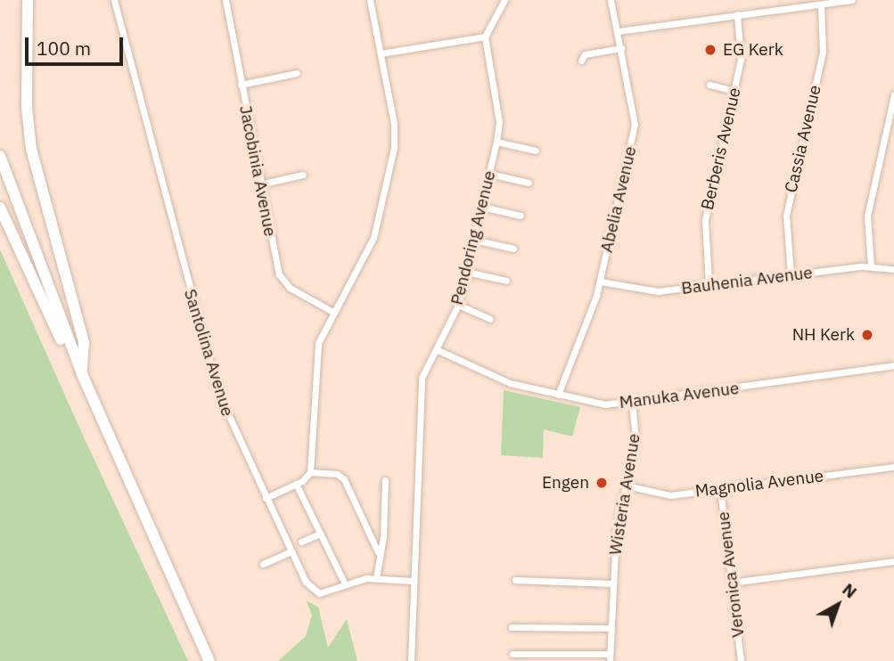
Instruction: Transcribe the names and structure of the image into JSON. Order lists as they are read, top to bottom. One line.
{"streets":{"street":["Cassia Avenue","Berberis Avenue","Jacobinia Avenue","Abelia Avenue","Pendoring Avenue","Bauhenia Avenue","Santolina Avenue","Manuka Avenue","Magnolia Avenue","Wisteria Avenue","Veronica Avenue"]},"crossings":[["Cassia Avenue","Bauhenia Avenue"],["Berberis Avenue","Bauhenia Avenue"],["Abelia Avenue","Bauhenia Avenue"],["Abelia Avenue","Manuka Avenue"],["Pendoring Avenue","Santolina Avenue"],["Pendoring Avenue","Manuka Avenue"],["Manuka Avenue","Wisteria Avenue"],["Magnolia Avenue","Wisteria Avenue"],["Magnolia Avenue","Veronica Avenue"]],"places":["EG Kerk","NH Kerk","Engen"],"scale_bar":"100 m","north":"top right"}
